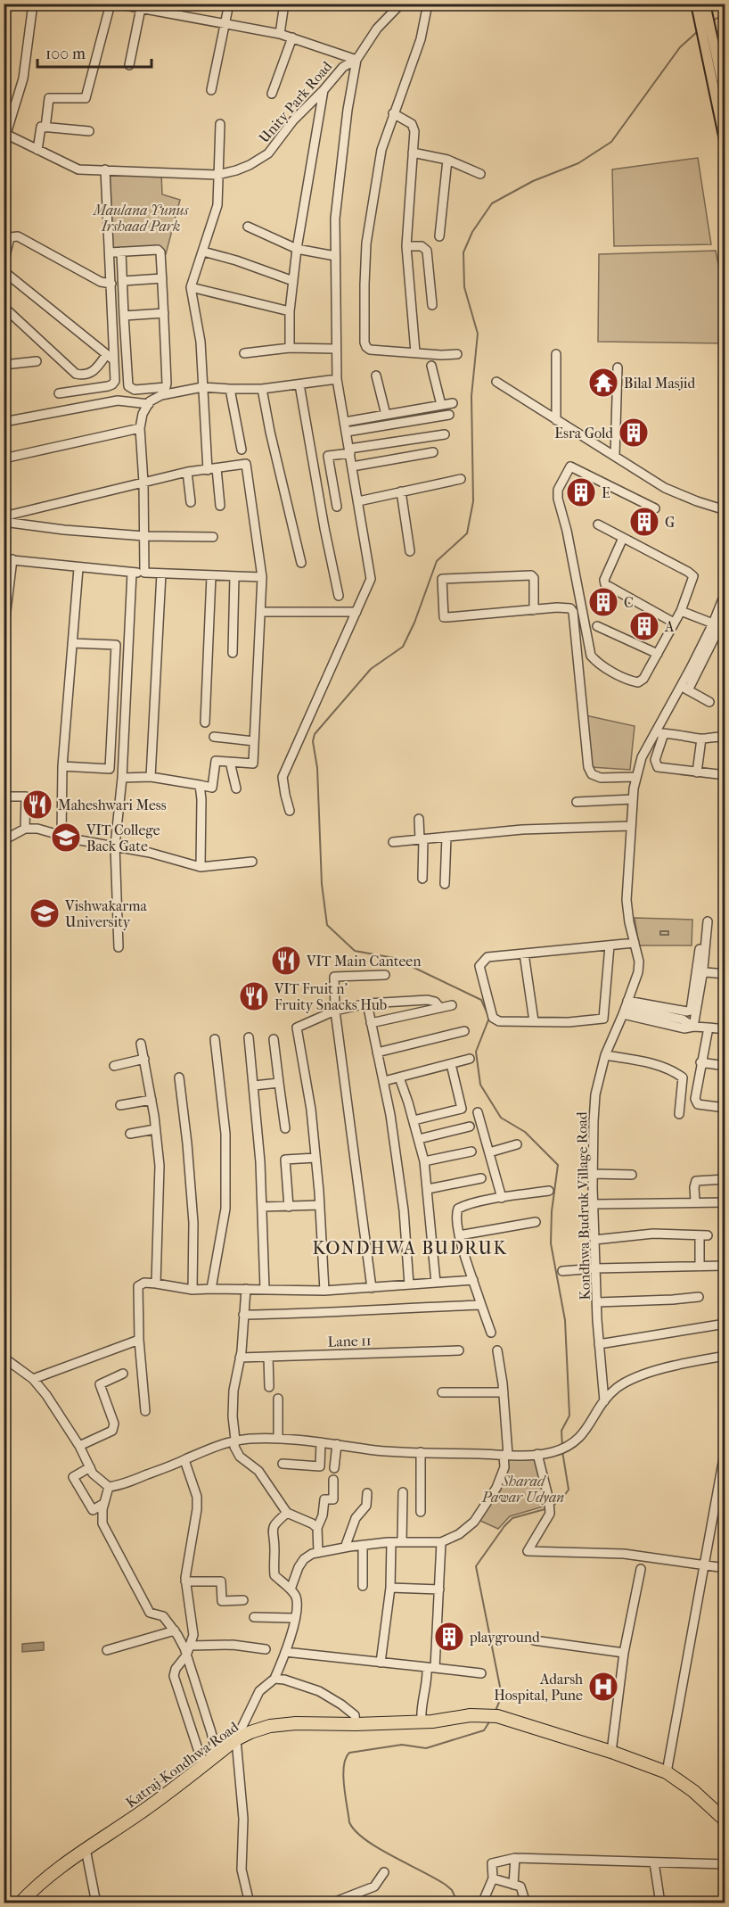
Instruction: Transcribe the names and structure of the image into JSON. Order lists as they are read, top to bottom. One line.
{"streets":{"highway":["Katraj-Kondhwa Road"],"street":["Unity Park Road","Kondhwa Budruk Village Road","Lane 11"]},"districts":["KONDHWA BUDRUK"],"parks":["Maulana Yunus Irshaad Park","Sharad Pawar Udyan"],"places":{"temple":["Bilal Masjid"],"building":["Esra Gold","E","G","C","A","playground"],"restaurant":["Maheshwari Mess","VIT Main Canteen","VIT Fruit n' Fruity Snacks Hub"],"school or university":["VIT College Back Gate","Vishwakarma University"],"hospital":["Adarsh Hospital, Pune"]},"scale_bar":"100 m"}
